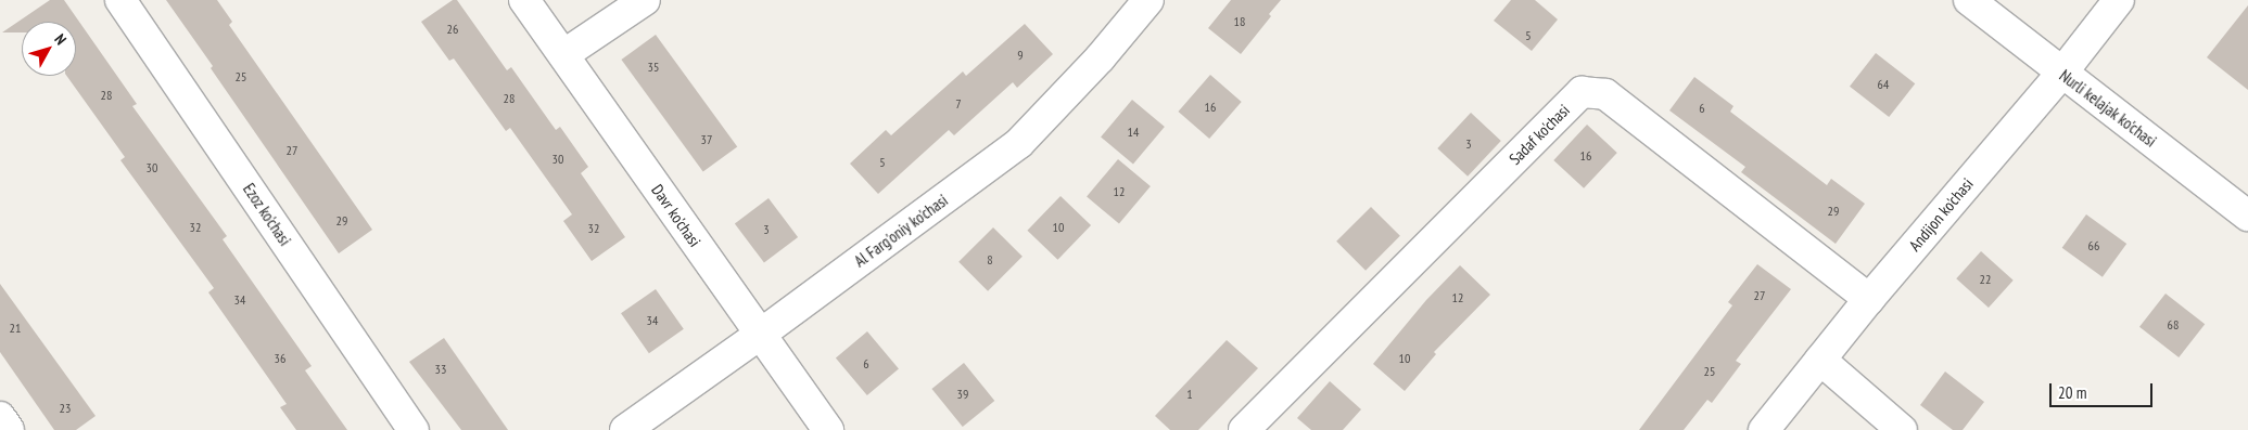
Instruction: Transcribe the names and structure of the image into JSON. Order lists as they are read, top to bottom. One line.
{"streets":{"street":["Nurli kelajak ko'chasi","Sadaf ko'chasi","Ezoz ko'chasi","Andijon ko'chasi","Davr ko'chasi","Al Farg'oniy ko'chasi"]},"crossings":[["Nurli kelajak ko'chasi","Andijon ko'chasi"],["Sadaf ko'chasi","Andijon ko'chasi"],["Davr ko'chasi","Al Farg'oniy ko'chasi"]],"house_numbers":["18","26","5","9","35","25","64","28","28","7","16","6","14","37","3","27","16","30","5","30","12","29","29","32","10","32","3","66","8","22","27","12","34","34","68","21","36","10","6","33","25","39","1","23"],"scale_bar":"20 m","north":"top right"}
